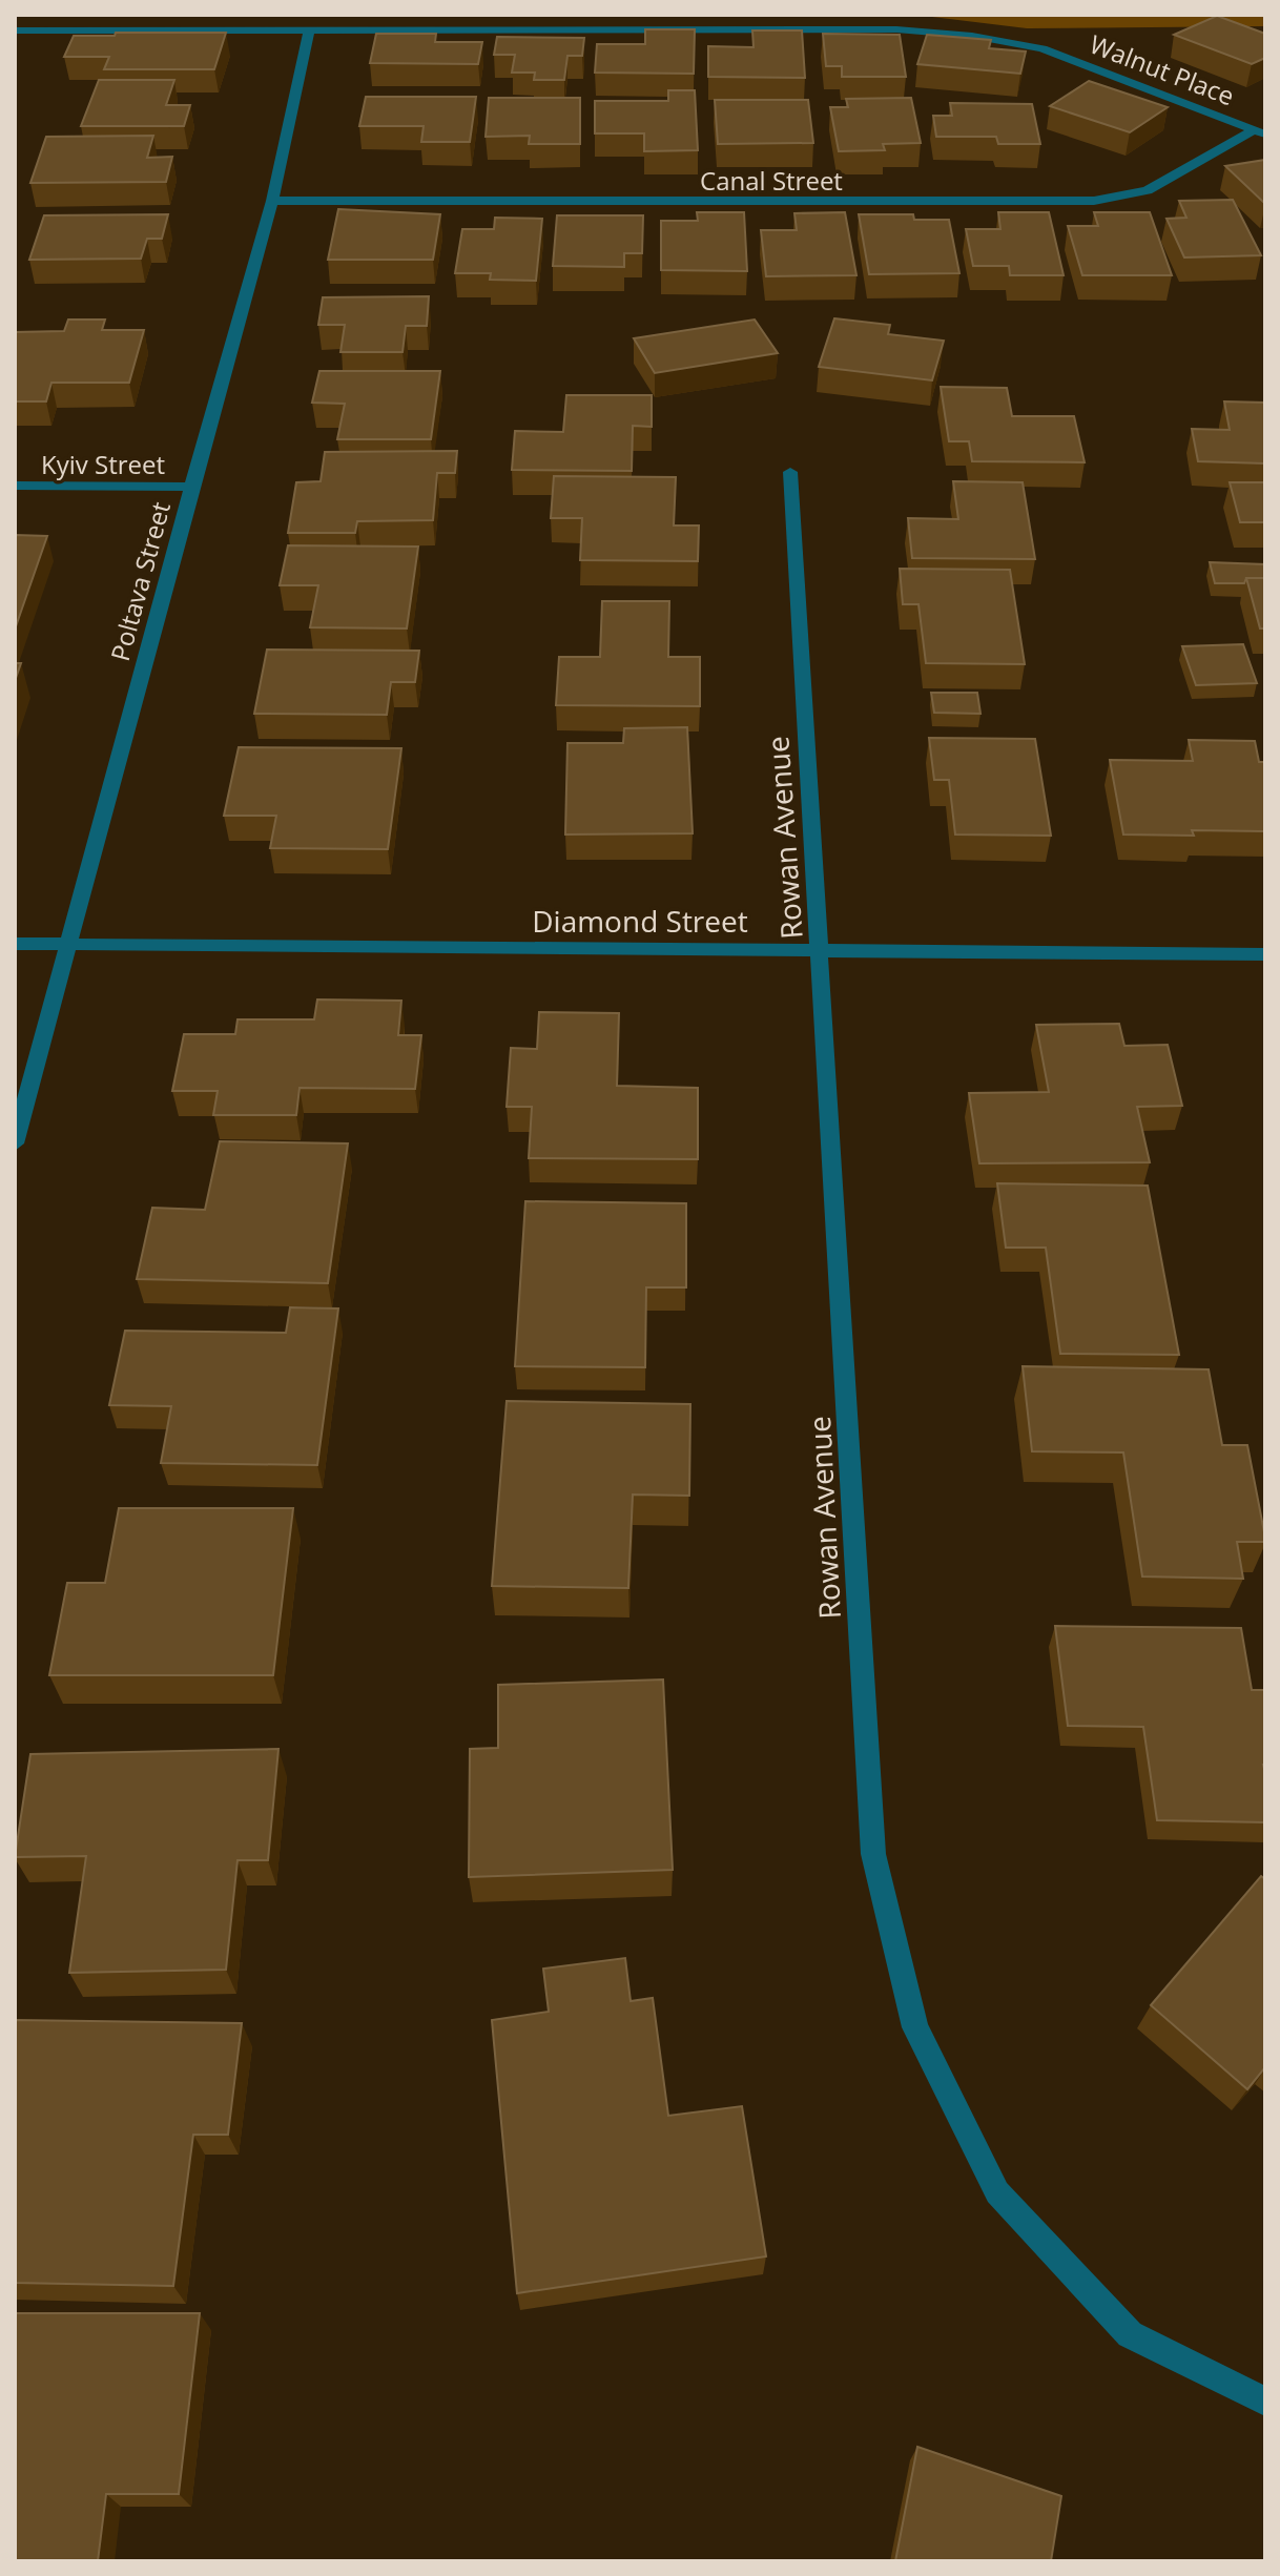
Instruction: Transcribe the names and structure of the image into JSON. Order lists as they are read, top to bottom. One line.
{"streets":{"street":["Walnut Place","Canal Street","Kyiv Street","Poltava Street","Rowan Avenue","Diamond Street"]},"crossings":[["Walnut Place","Canal Street"],["Walnut Place","Poltava Street"],["Canal Street","Poltava Street"],["Kyiv Street","Poltava Street"],["Poltava Street","Diamond Street"],["Rowan Avenue","Diamond Street"]]}
